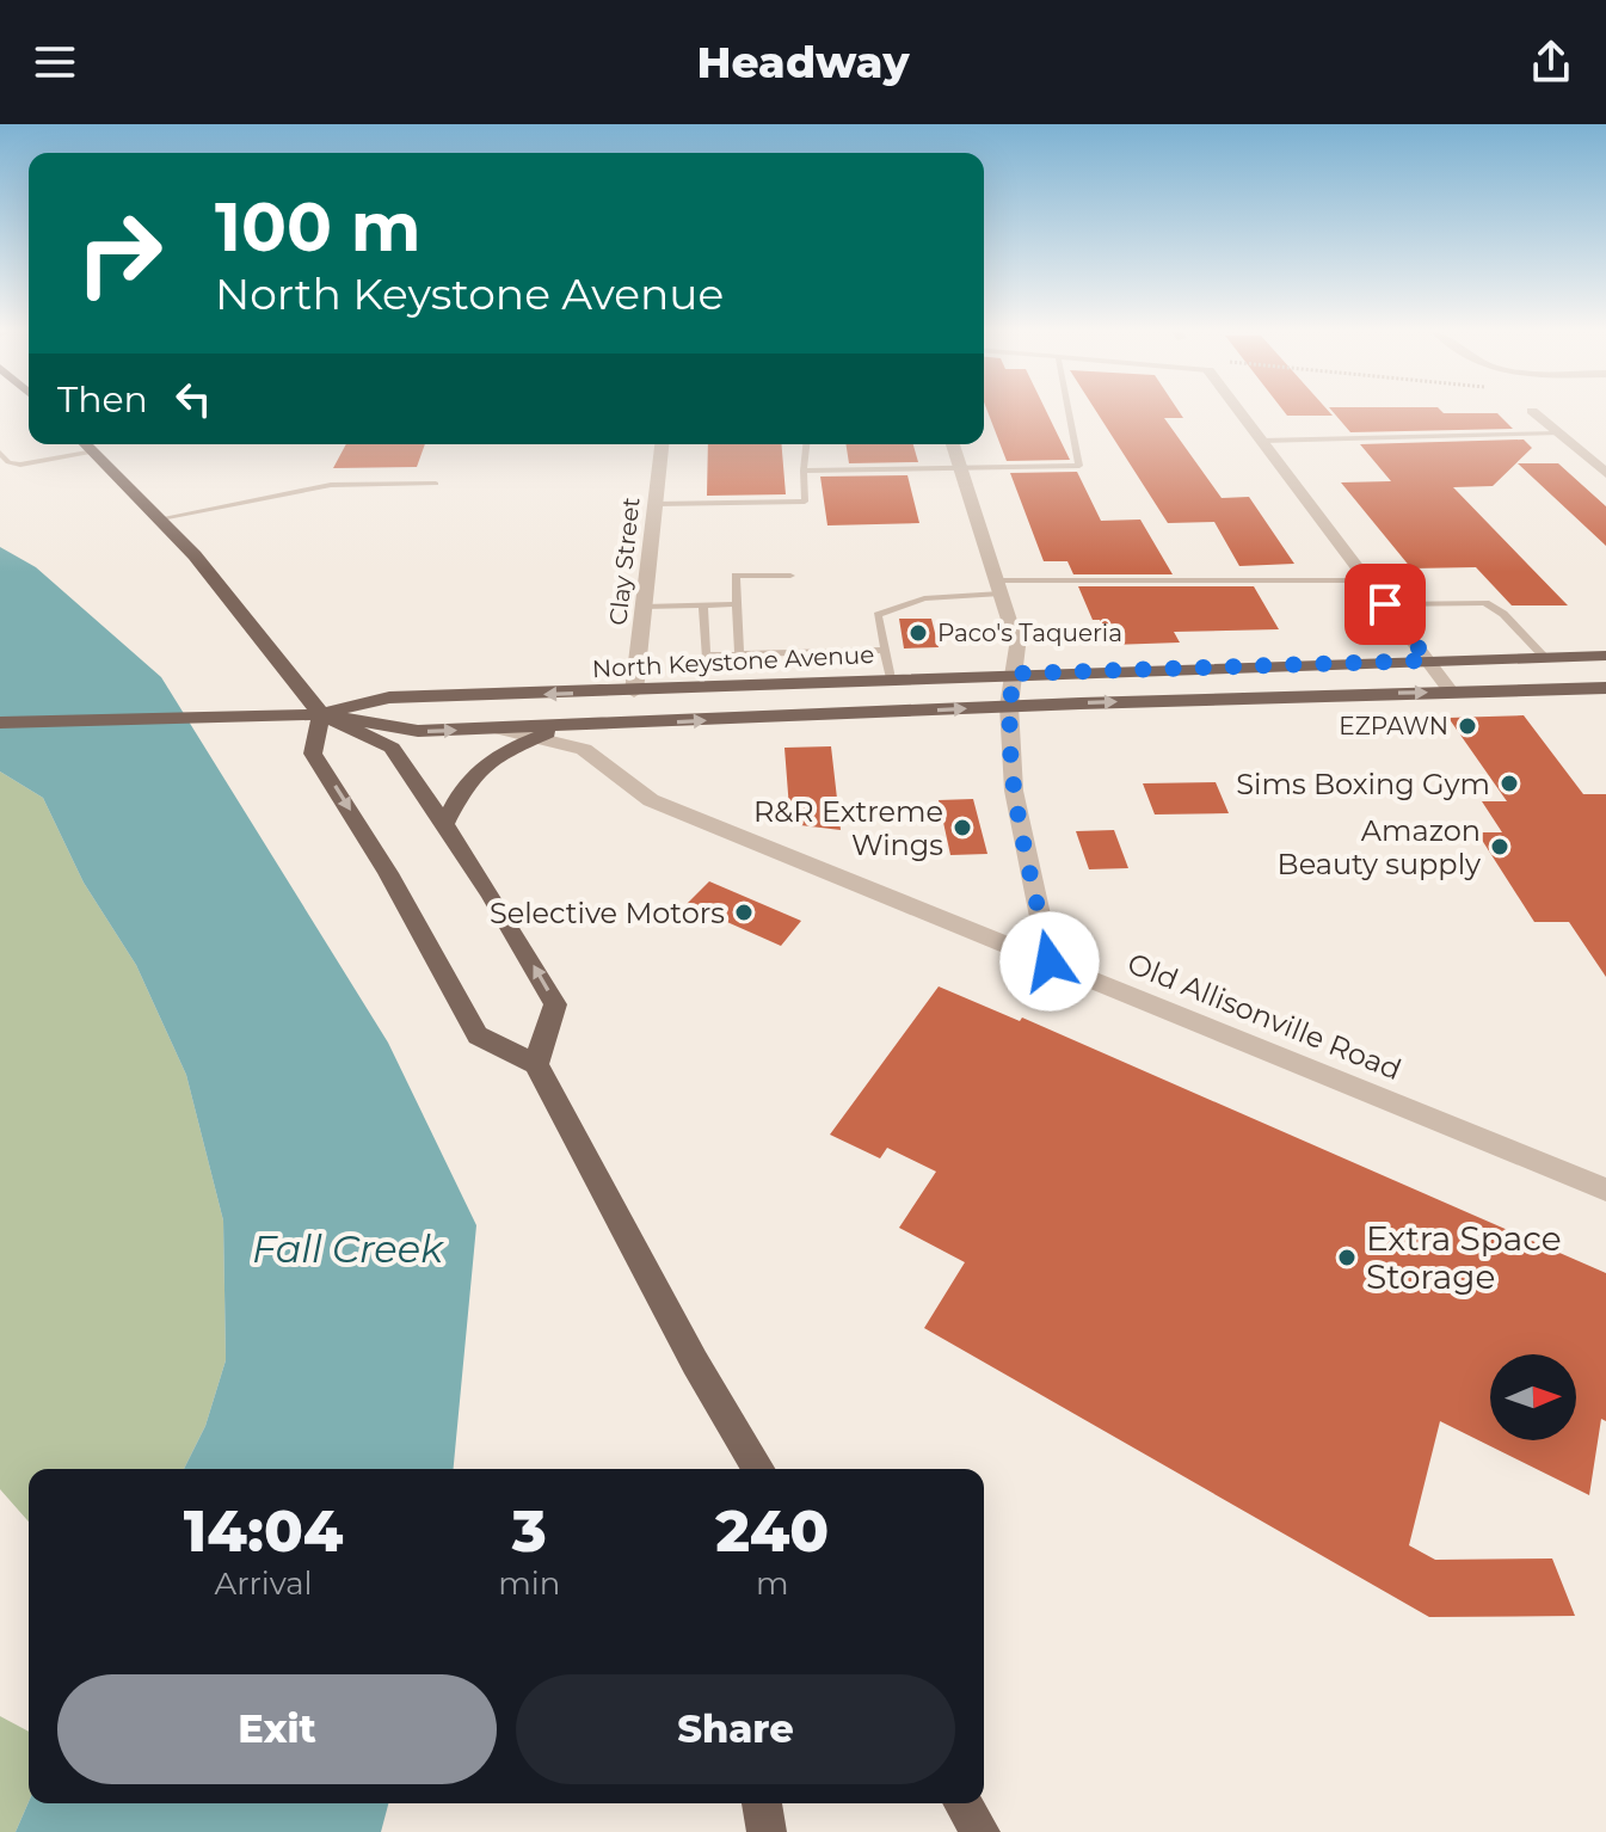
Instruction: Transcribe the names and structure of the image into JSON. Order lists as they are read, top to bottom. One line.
{"streets":{"main road":["North Keystone Avenue"],"street":["Clay Street","Old Allisonville Road"]},"crossings":[["Clay Street","North Keystone Avenue"],["North Keystone Avenue","Old Allisonville Road"]],"water":["Fall Creek"],"places":["Paco's Taqueria","EZPAWN","Sims Boxing Gym","R&R Extreme Wings","Amazon Beauty supply","Selective Motors","Extra Space Storage"],"north":"right","page":{"header":"Headway","turn":["100 m","North Keystone Avenue"],"then":"Then","eta":["14:04","Arrival","3","min","240","m"],"buttons":["Exit","Share"]}}
